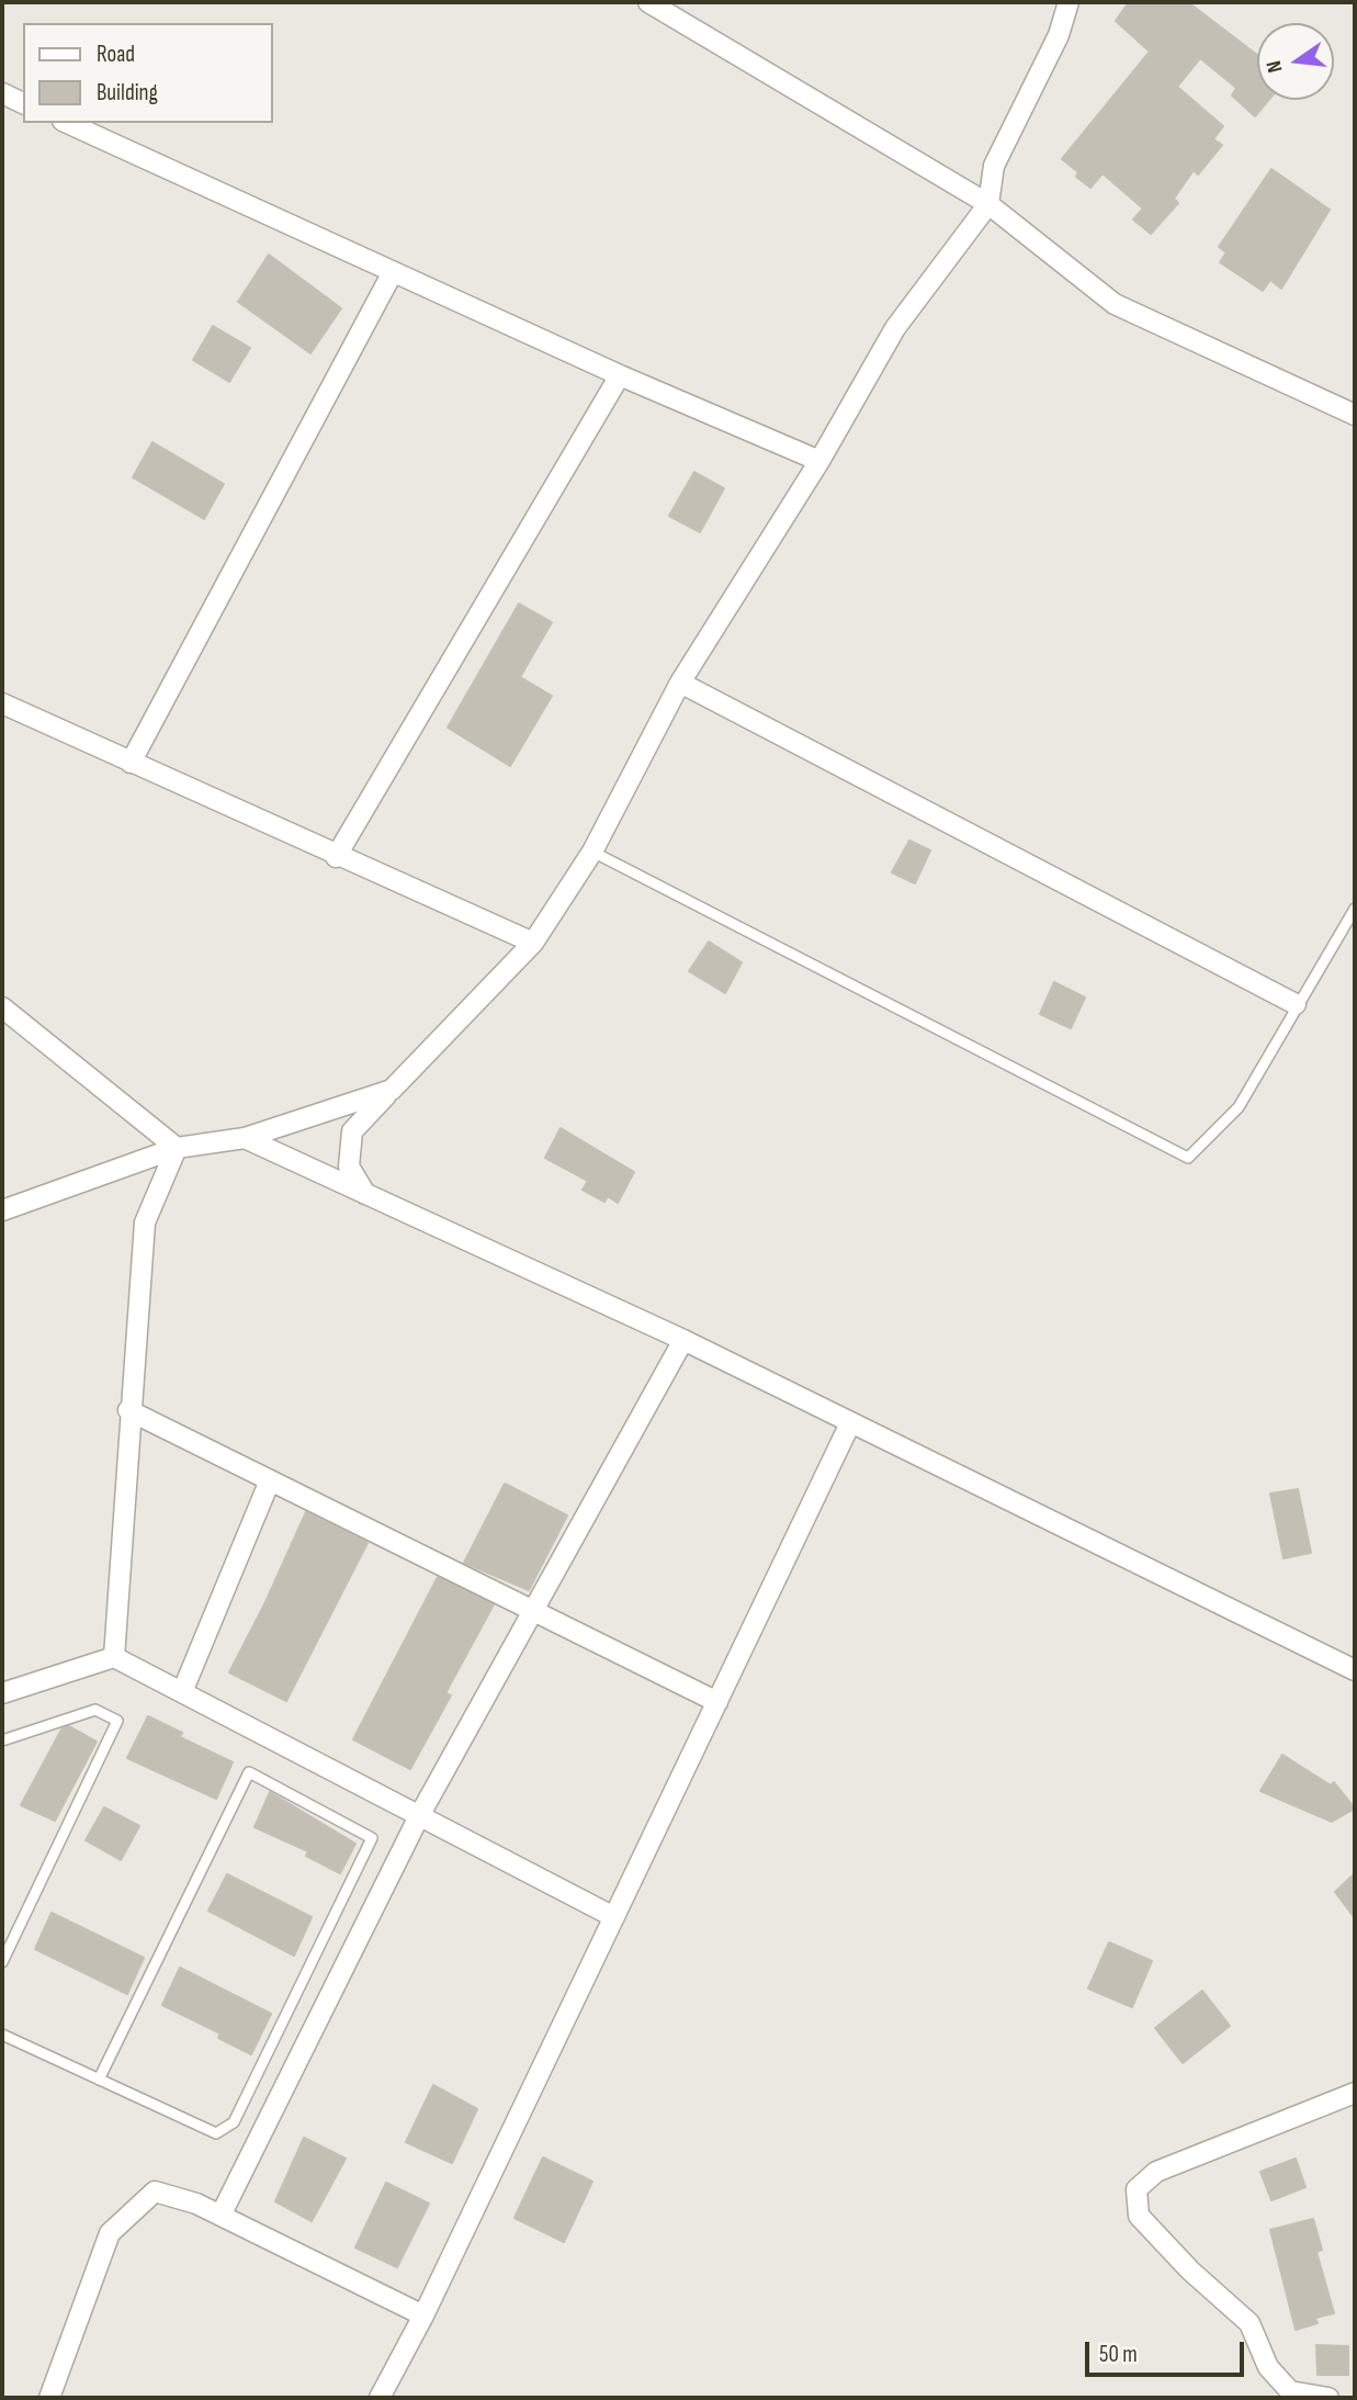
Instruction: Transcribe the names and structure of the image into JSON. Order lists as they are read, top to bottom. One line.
{"legend":["Road","Building"],"scale_bar":"50 m","north":"left"}
